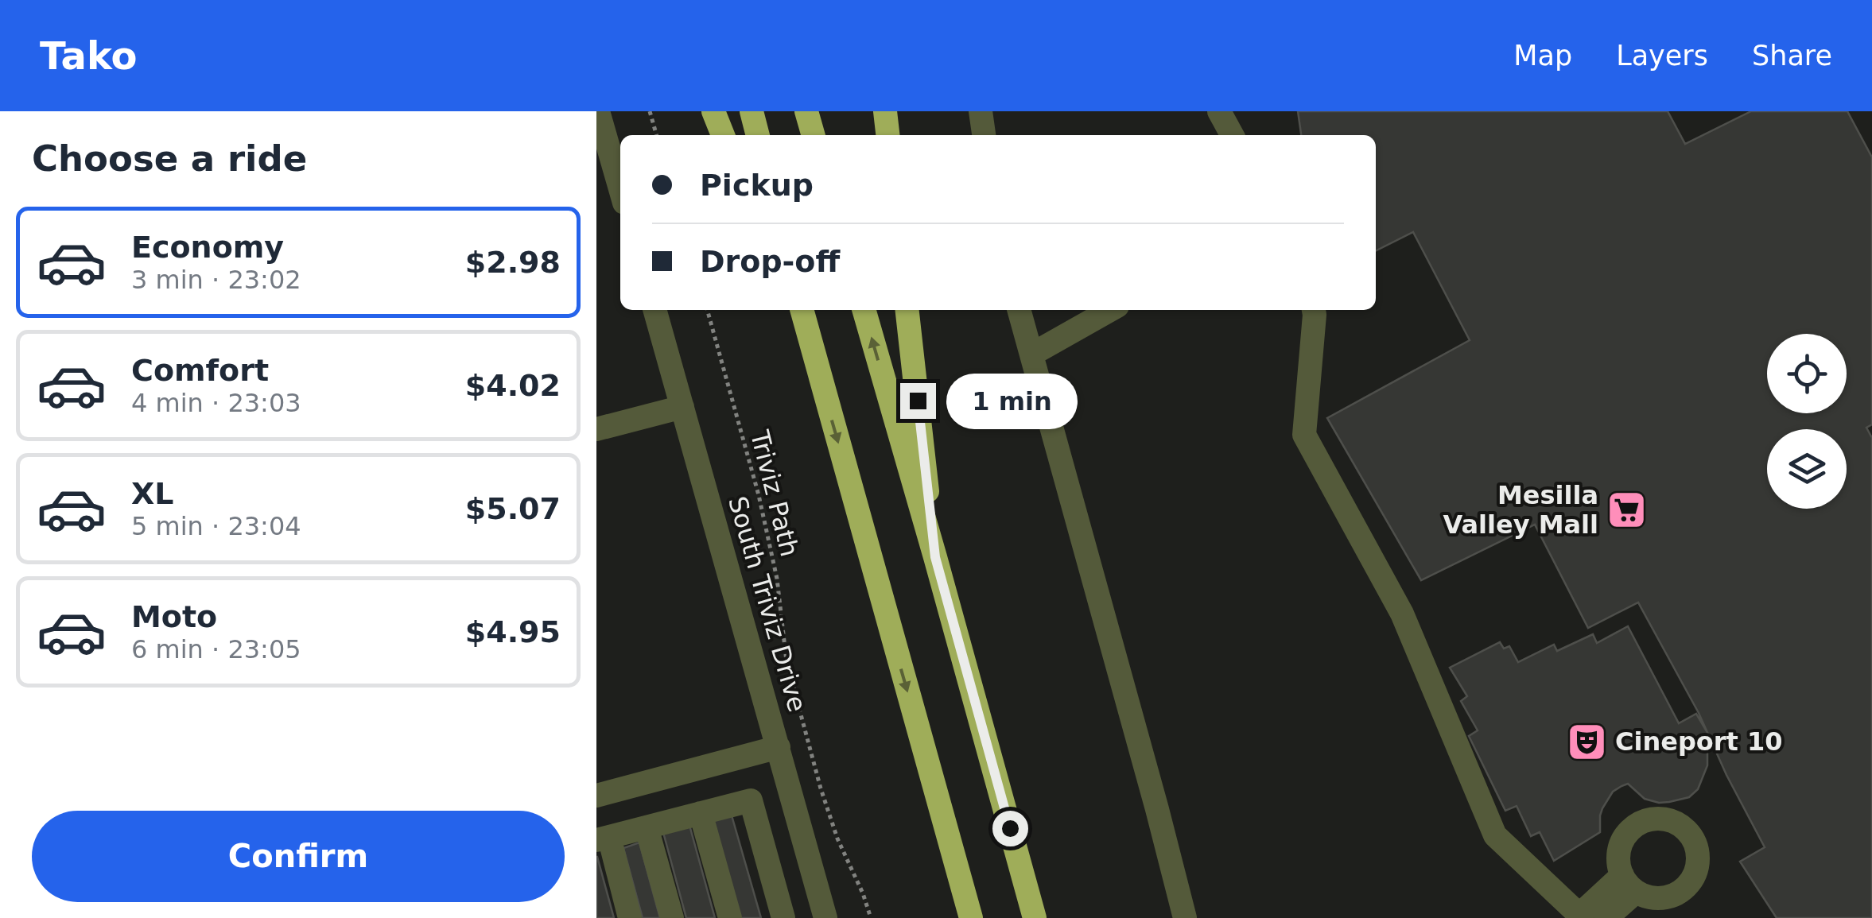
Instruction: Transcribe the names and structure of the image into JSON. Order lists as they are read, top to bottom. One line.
{"streets":{"street":["South Triviz Drive"],"path":["Triviz Path"]},"places":{"supermarket":["Mesilla Valley Mall"],"theatre":["Cineport 10"]},"page":{"header":"Tako","nav":["Map","Layers","Share"],"heading":"Choose a ride","banner":["Pickup","Drop-off"],"list":[{"name":"Economy","note":"3 min · 23:02","value":"$2.98"},{"name":"Comfort","note":"4 min · 23:03","value":"$4.02"},{"name":"XL","note":"5 min · 23:04","value":"$5.07"},{"name":"Moto","note":"6 min · 23:05","value":"$4.95"}],"bubble":"1 min","buttons":"Confirm"}}
